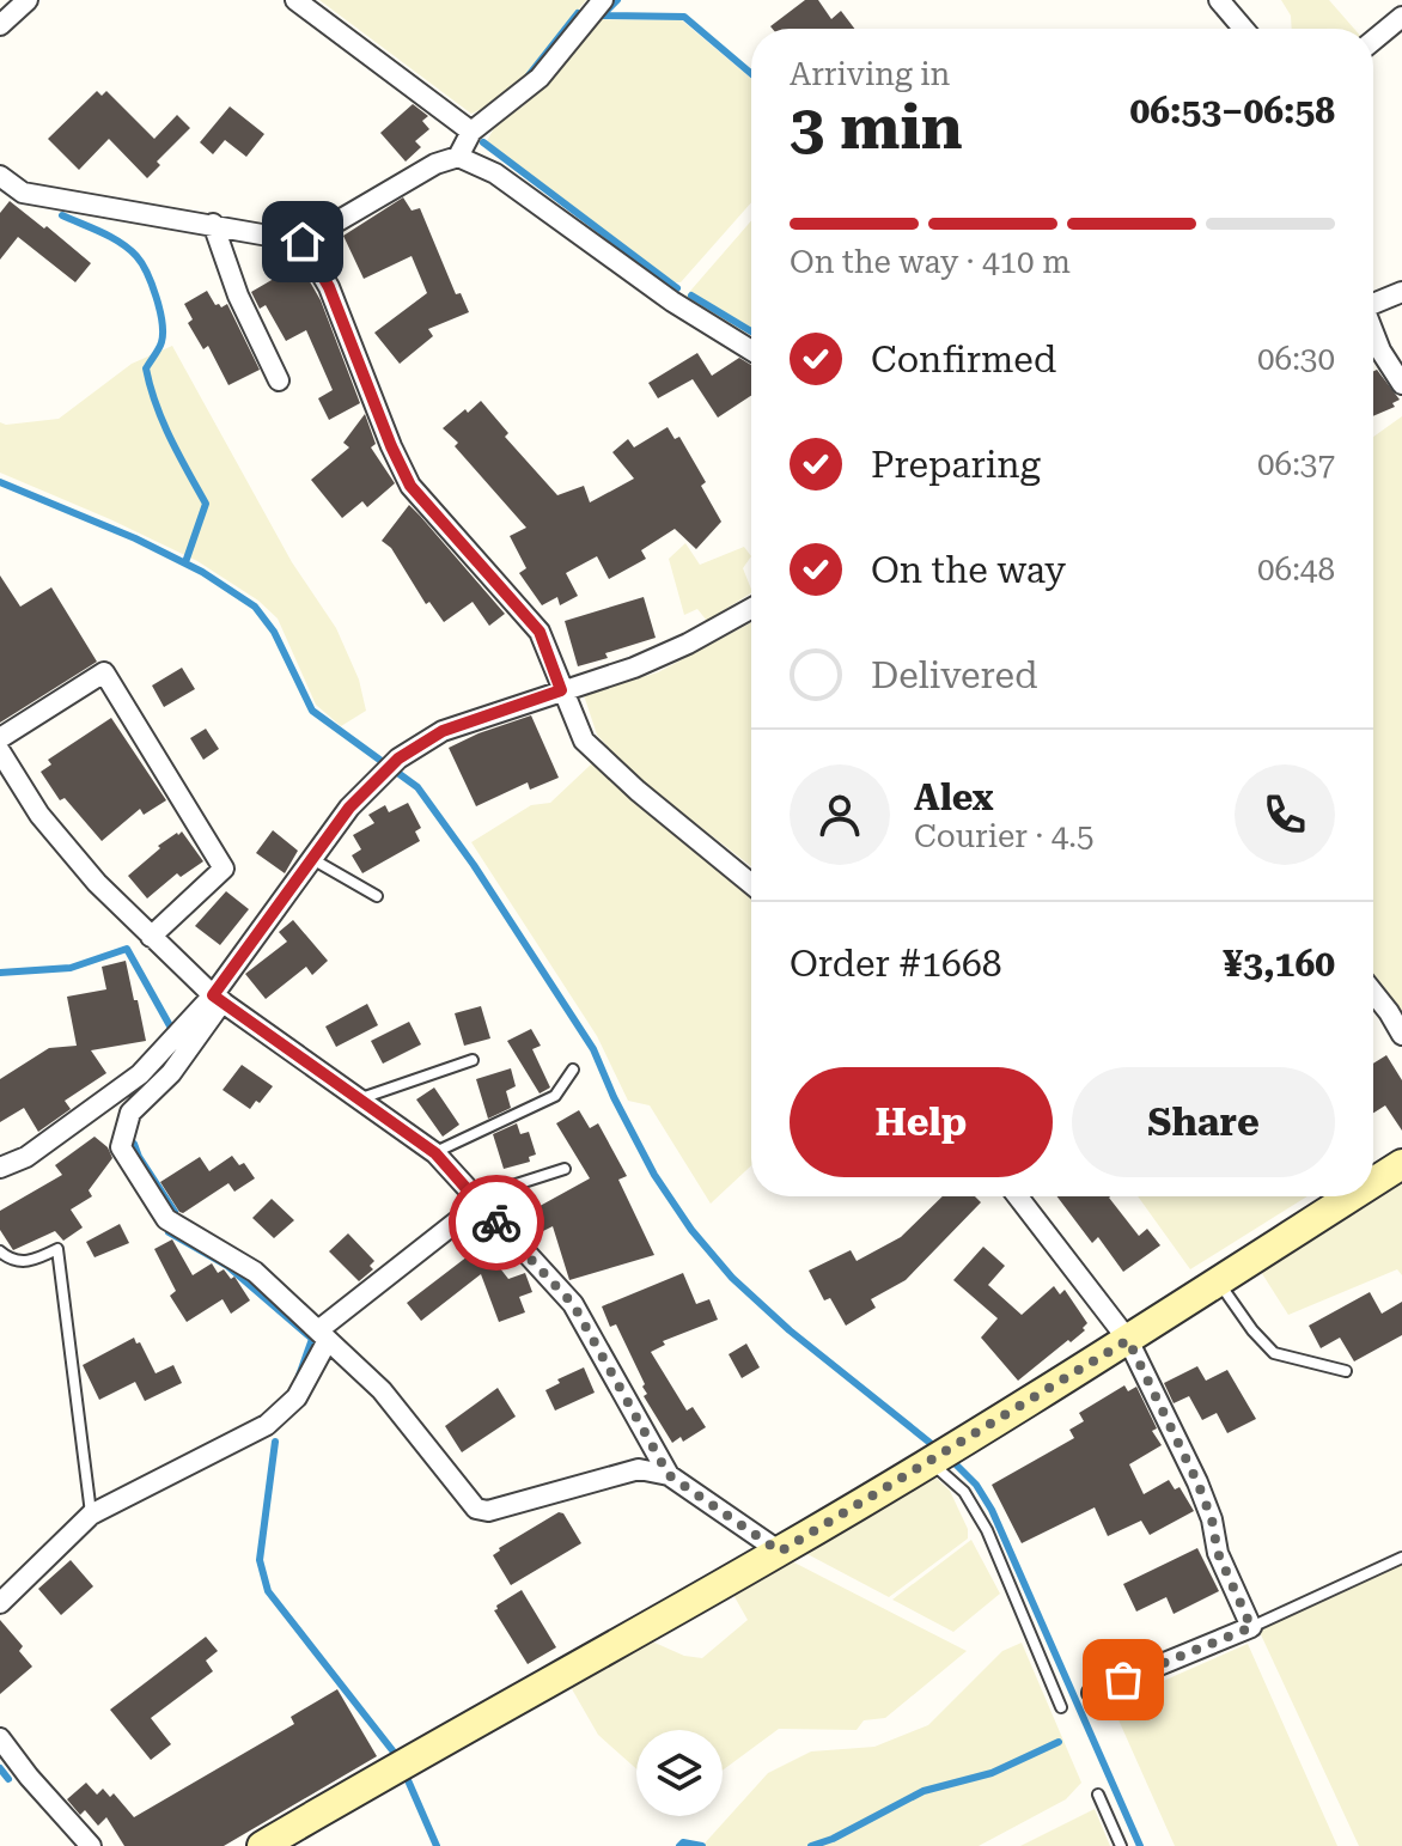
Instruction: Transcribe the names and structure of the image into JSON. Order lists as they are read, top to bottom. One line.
{"page":{"heading":["3 min","Arriving in","06:53–06:58"],"panel":["Alex","Courier · 4.5","Order #1668","¥3,160"],"bar":"On the way · 410 m","list":[["Confirmed","06:30"],["Preparing","06:37"],["On the way","06:48"],"Delivered"],"buttons":["Help","Share"]}}
